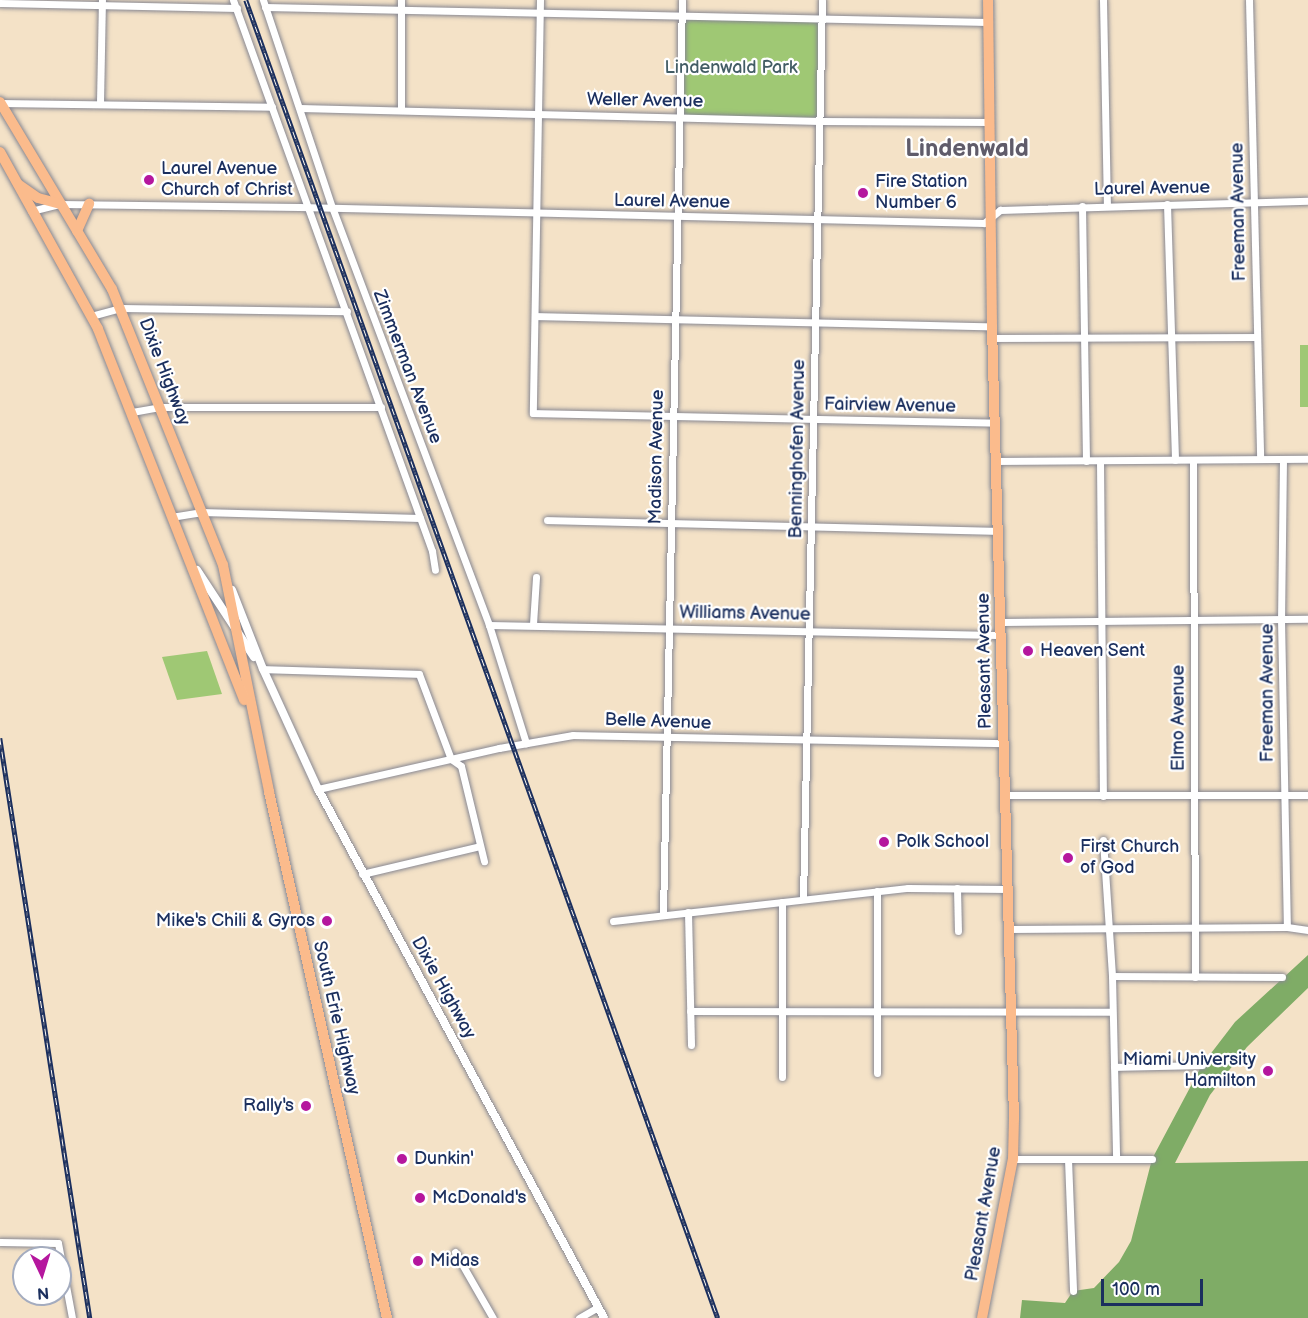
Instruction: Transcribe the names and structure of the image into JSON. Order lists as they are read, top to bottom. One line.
{"streets":{"main road":["Dixie Highway","Pleasant Avenue","South Erie Highway"],"street":["Weller Avenue","Laurel Avenue","Freeman Avenue","Zimmerman Avenue","Fairview Avenue","Benninghofen Avenue","Madison Avenue","Williams Avenue","Elmo Avenue","Belle Avenue"]},"crossings":[["Weller Avenue","Zimmerman Avenue"],["Weller Avenue","Benninghofen Avenue"],["Weller Avenue","Madison Avenue"],["Weller Avenue","Pleasant Avenue"],["Laurel Avenue","Freeman Avenue"],["Laurel Avenue","Zimmerman Avenue"],["Laurel Avenue","Dixie Highway"],["Laurel Avenue","Benninghofen Avenue"],["Laurel Avenue","Madison Avenue"],["Laurel Avenue","Pleasant Avenue"],["Zimmerman Avenue","Williams Avenue"],["Zimmerman Avenue","Belle Avenue"],["Dixie Highway","Belle Avenue"],["Dixie Highway","South Erie Highway"],["Fairview Avenue","Benninghofen Avenue"],["Fairview Avenue","Madison Avenue"],["Fairview Avenue","Pleasant Avenue"],["Benninghofen Avenue","Williams Avenue"],["Benninghofen Avenue","Belle Avenue"],["Madison Avenue","Williams Avenue"],["Madison Avenue","Belle Avenue"],["Williams Avenue","Pleasant Avenue"],["Pleasant Avenue","Belle Avenue"]],"districts":["Lindenwald"],"parks":["Lindenwald Park"],"places":["Laurel Avenue Church of Christ","Fire Station Number 6","Heaven Sent","Polk School","First Church of God","Mike's Chili & Gyros","Miami University Hamilton","Rally's","Dunkin'","McDonald's","Midas"],"scale_bar":"100 m","north":"bottom"}
